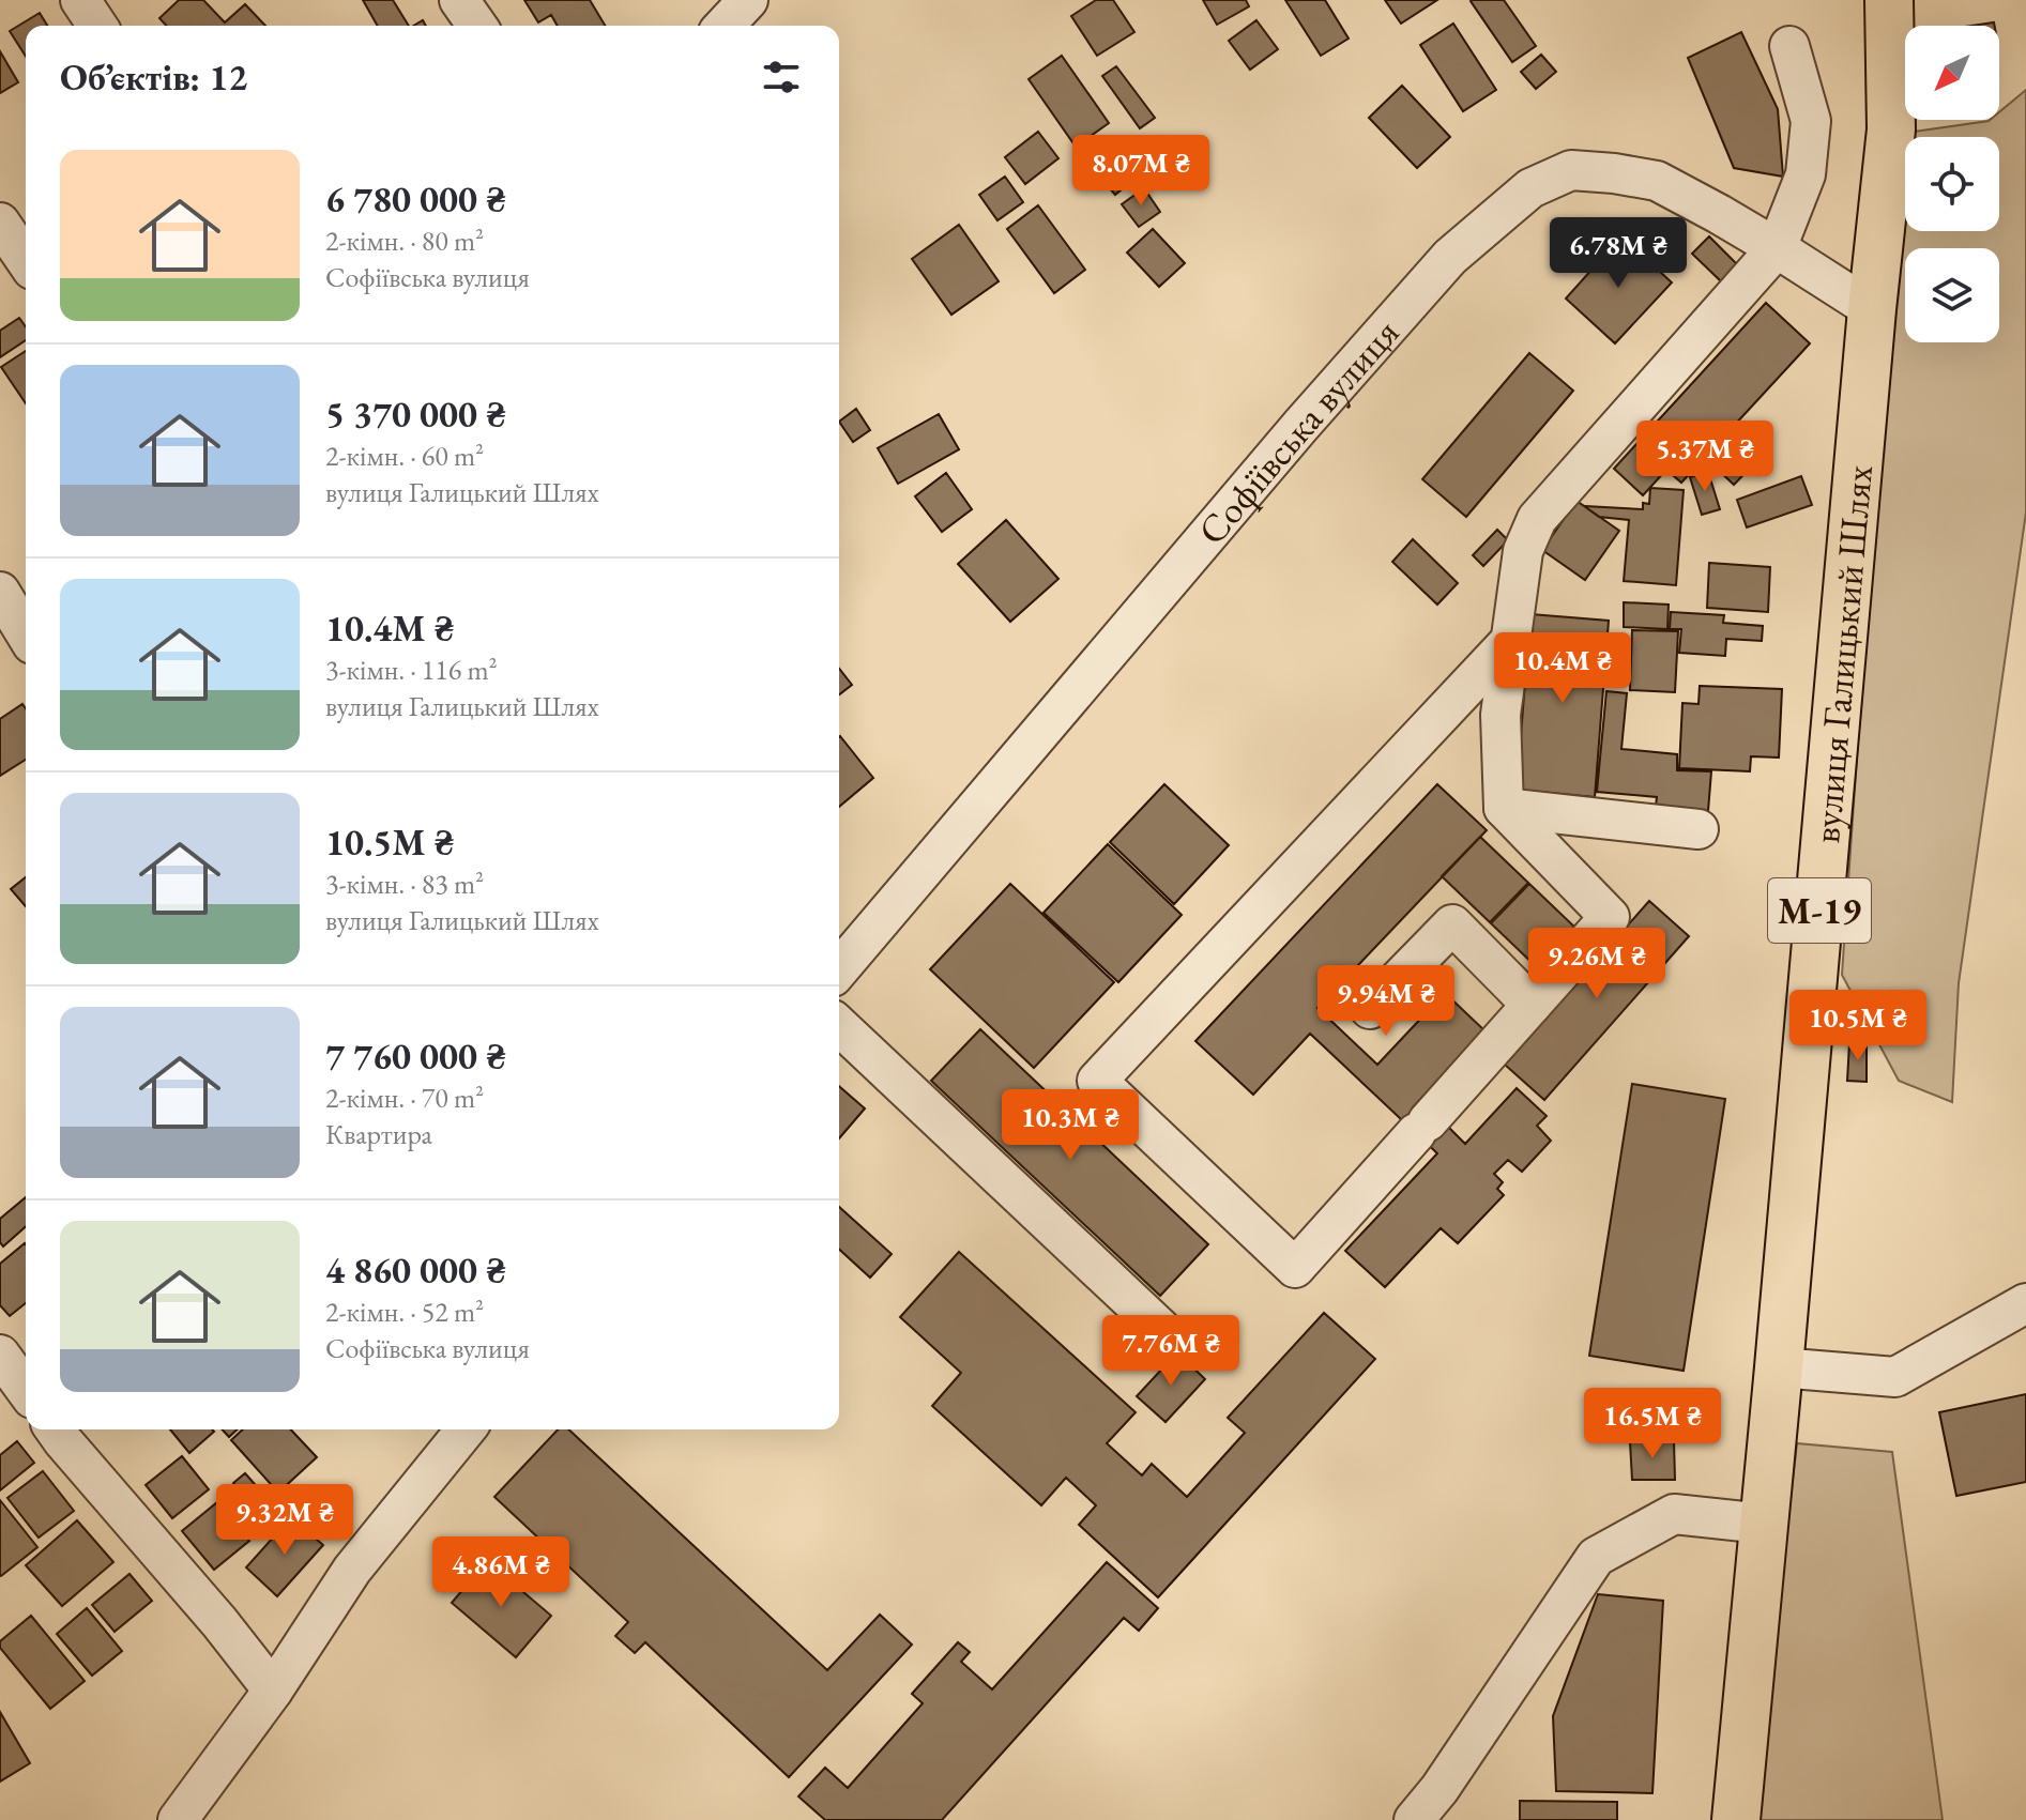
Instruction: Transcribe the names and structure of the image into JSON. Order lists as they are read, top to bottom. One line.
{"streets":{"highway":["вулиця Галицький Шлях","М-19"],"street":["Софіївська вулиця"]},"crossings":[["Софіївська вулиця","вулиця Галицький Шлях"]],"north":"bottom left","page":{"heading":"Об’єктів: 12","list":[{"name":"6 780 000 ₴","note":"2-кімн. · 80 m² · Софіївська вулиця"},{"name":"5 370 000 ₴","note":"2-кімн. · 60 m² · вулиця Галицький Шлях"},{"name":"10.4M ₴","note":"3-кімн. · 116 m² · вулиця Галицький Шлях"},{"name":"10.5M ₴","note":"3-кімн. · 83 m² · вулиця Галицький Шлях"},{"name":"7 760 000 ₴","note":"2-кімн. · 70 m² · Квартира"},{"name":"4 860 000 ₴","note":"2-кімн. · 52 m² · Софіївська вулиця"}],"price":["8.07M ₴","6.78M ₴","5.37M ₴","10.4M ₴","9.26M ₴","9.94M ₴","10.5M ₴","10.3M ₴","7.76M ₴","16.5M ₴","9.32M ₴","4.86M ₴"]}}
